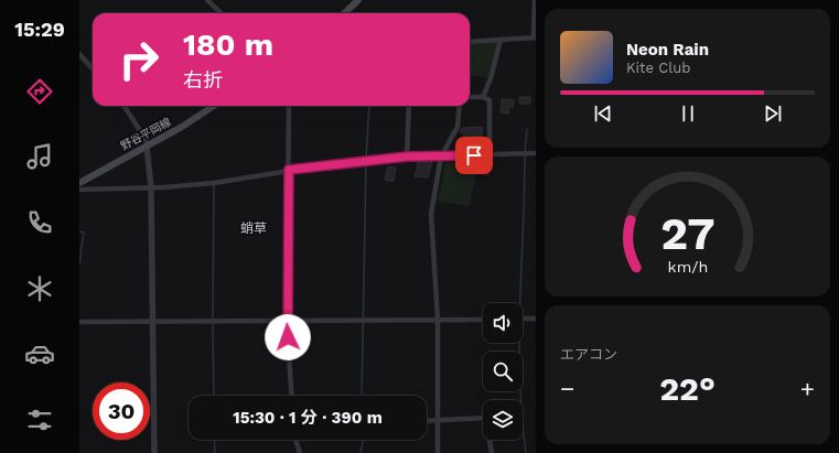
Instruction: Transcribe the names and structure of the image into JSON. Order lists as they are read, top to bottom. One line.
{"streets":{"main road":["野谷平岡線"]},"districts":["蛸草"],"page":{"tabs":"15:29","turn":["180 m","右折"],"song":["Neon Rain","Kite Club"],"tile":"エアコン","heat":["−","22°","+"],"limit":"30","trip":"15:30 · 1 分 · 390 m","gauge":["27","km/h"]}}
